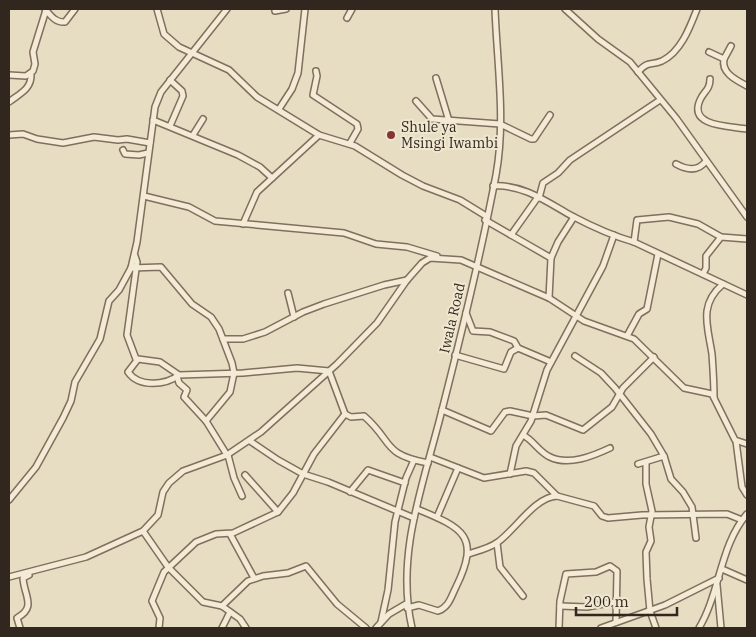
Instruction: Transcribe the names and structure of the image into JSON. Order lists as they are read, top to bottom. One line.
{"streets":{"street":["Iwala Road"]},"places":["Shule ya Msingi Iwambi"],"scale_bar":"200 m"}
